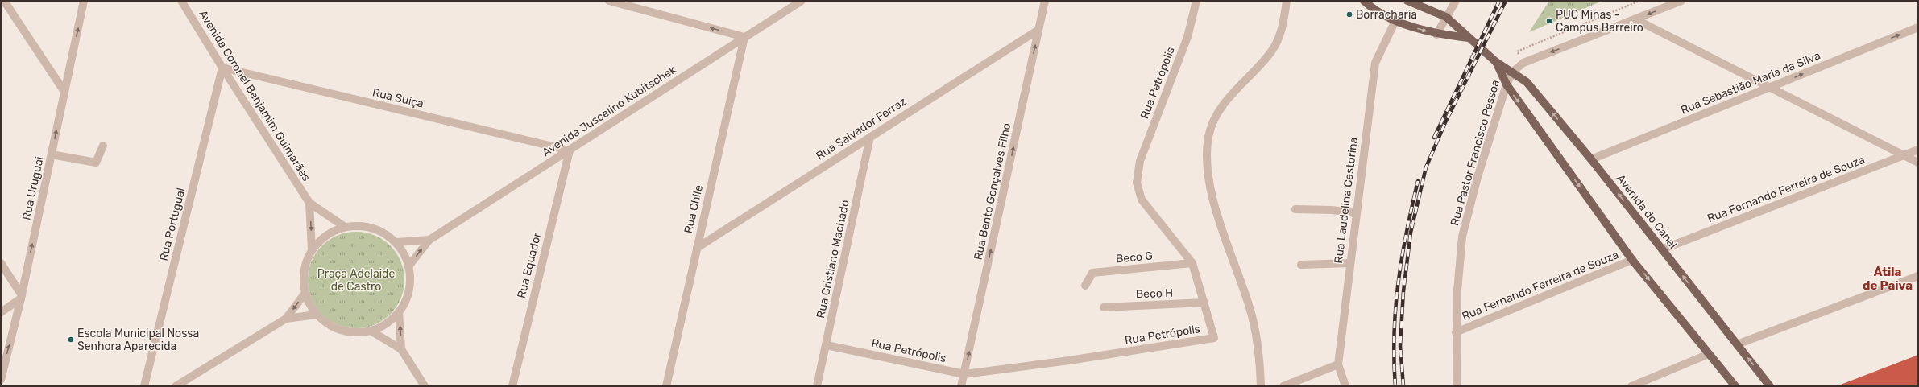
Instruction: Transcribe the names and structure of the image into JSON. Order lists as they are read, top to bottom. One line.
{"streets":{"main road":["Avenida do Canal"],"street":["Rua Petrópolis","Rua Sebastião Maria da Silva","Avenida Coronel Benjamim Guimarães","Rua Suíça","Avenida Juscelino Kubitschek","Rua Salvador Ferraz","Rua Pastor Francisco Pessoa","Rua Uruguai","Rua Fernando Ferreira de Souza","Rua Bento Gonçalves Filho","Rua Laudelina Castorina","Rua Chile","Rua Portugual","Beco G","Rua Cristiano Machado","Rua Equador","Beco H"]},"crossings":[["Rua Petrópolis","Rua Bento Gonçalves Filho"],["Rua Petrópolis","Beco G"],["Rua Petrópolis","Rua Cristiano Machado"],["Rua Petrópolis","Beco H"],["Rua Sebastião Maria da Silva","Avenida do Canal"],["Avenida Coronel Benjamim Guimarães","Rua Suíça"],["Avenida Coronel Benjamim Guimarães","Avenida Juscelino Kubitschek"],["Avenida Coronel Benjamim Guimarães","Rua Portugual"],["Rua Suíça","Avenida Juscelino Kubitschek"],["Rua Suíça","Rua Portugual"],["Rua Suíça","Rua Equador"],["Avenida Juscelino Kubitschek","Rua Chile"],["Avenida Juscelino Kubitschek","Rua Equador"],["Rua Salvador Ferraz","Rua Bento Gonçalves Filho"],["Rua Salvador Ferraz","Rua Chile"],["Rua Salvador Ferraz","Rua Cristiano Machado"],["Rua Pastor Francisco Pessoa","Rua Fernando Ferreira de Souza"],["Rua Pastor Francisco Pessoa","Avenida do Canal"],["Rua Fernando Ferreira de Souza","Avenida do Canal"]],"one_way":["Rua Sebastião Maria da Silva","Rua Uruguai","Rua Bento Gonçalves Filho"],"districts":["Átila de Paiva"],"parks":["Praça Adelaide de Castro"],"places":["Borracharia","PUC Minas - Campus Barreiro","Escola Municipal Nossa Senhora Aparecida"]}
